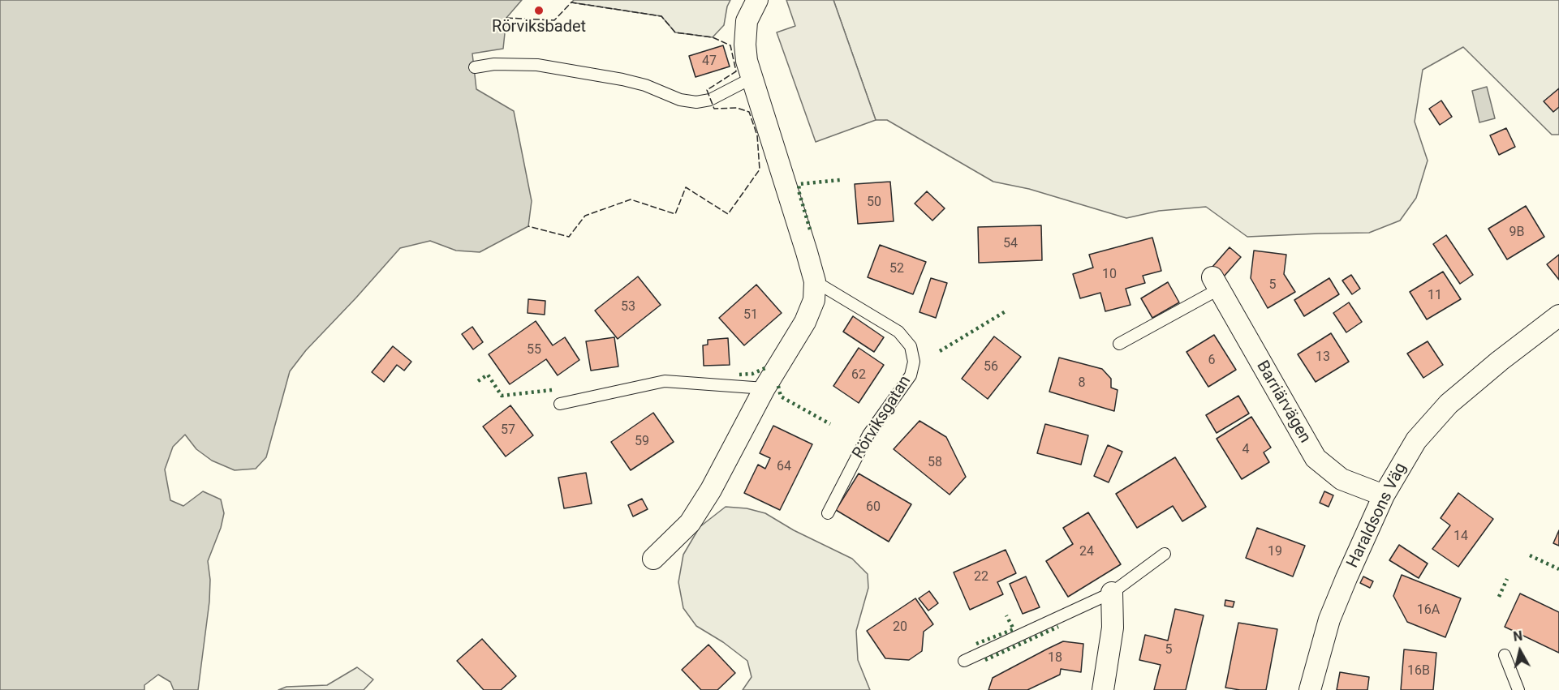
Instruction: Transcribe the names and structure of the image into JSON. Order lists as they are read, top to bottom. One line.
{"streets":{"street":["Barriärvägen","Haraldsons Väg"],"lane":["Rörviksgatan"]},"crossings":[["Barriärvägen","Haraldsons Väg"]],"places":["Rörviksbadet"],"house_numbers":["47","50","9B","54","52","10","5","11","53","51","55","13","6","56","62","8","57","59","4","58","64","60","14","24","19","22","16A","20","5","18","16B"],"north":"top"}
